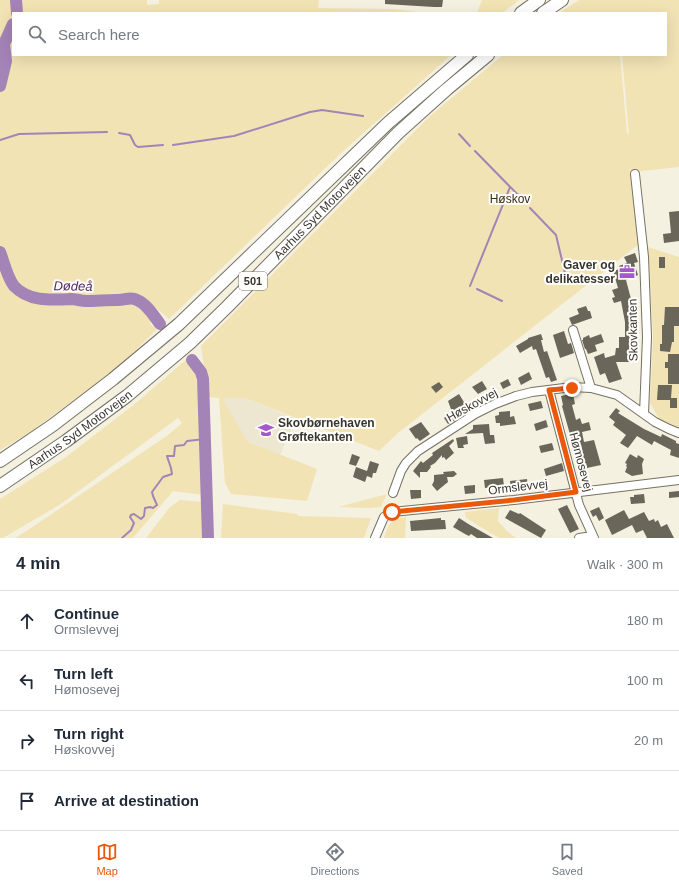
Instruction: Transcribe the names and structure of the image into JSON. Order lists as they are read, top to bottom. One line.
{"streets":{"highway":["Aarhus Syd Motorvejen","501"],"street":["Skovkanten","Høskovvej","Hømosevej","Ormslevvej"]},"crossings":[["Skovkanten","Høskovvej"],["Høskovvej","Hømosevej"],["Hømosevej","Ormslevvej"]],"water":["Dødeå"],"parks":["Høskov"],"places":{"office":["Gaver og delikatesser"],"school or university":["Skovbørnehaven Grøftekanten"]},"page":{"search":"Search here","heading":["4 min","Walk · 300 m"],"list":[["Continue","Ormslevvej","180 m"],["Turn left","Hømosevej","100 m"],["Turn right","Høskovvej","20 m"],"Arrive at destination"],"nav":["Map","Directions","Saved"]}}
